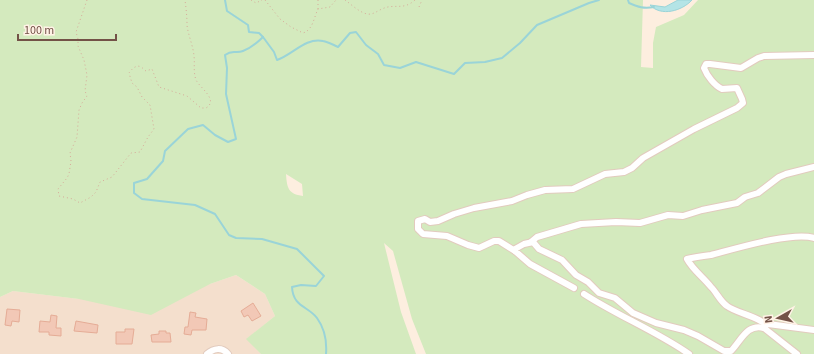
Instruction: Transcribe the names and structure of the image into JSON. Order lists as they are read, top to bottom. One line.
{"scale_bar":"100 m","north":"left"}
